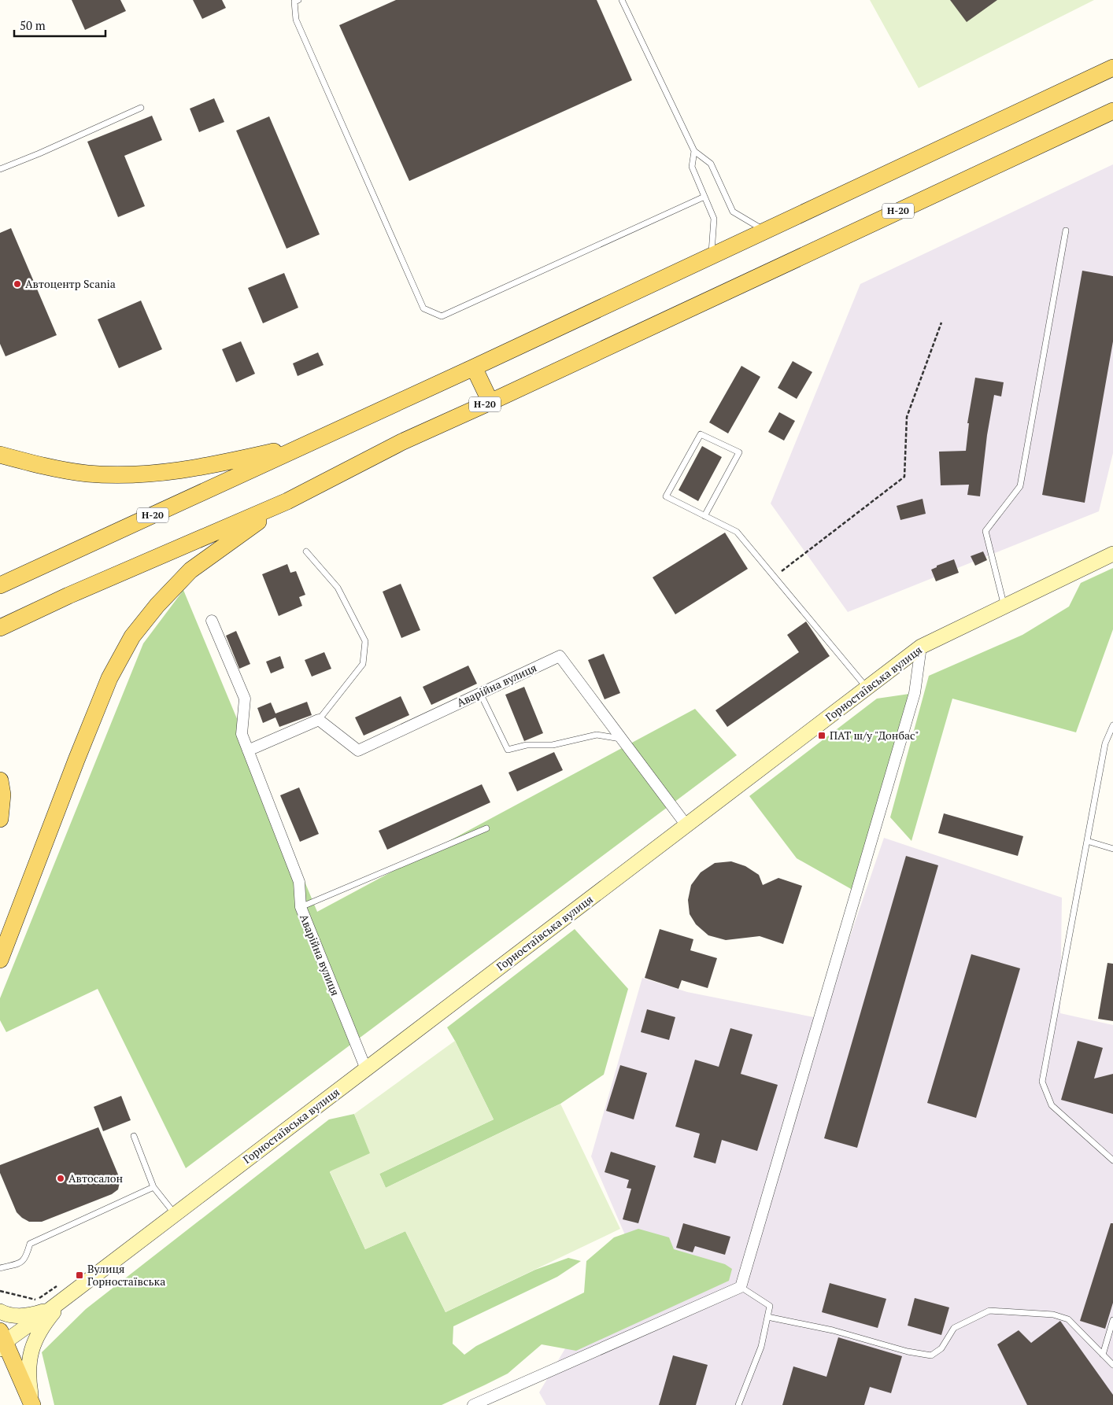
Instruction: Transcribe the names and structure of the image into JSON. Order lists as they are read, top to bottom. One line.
{"streets":{"main road":["Н-20","Горностаївська вулиця"],"street":["Аварійна вулиця"]},"crossings":[["Горностаївська вулиця","Аварійна вулиця"]],"places":{"other":["Автоцентр Scania","Автосалон"],"transit":["ПАТ ш/у \"Донбас\"","Вулиця Горностаївська"]},"scale_bar":"50 m"}
